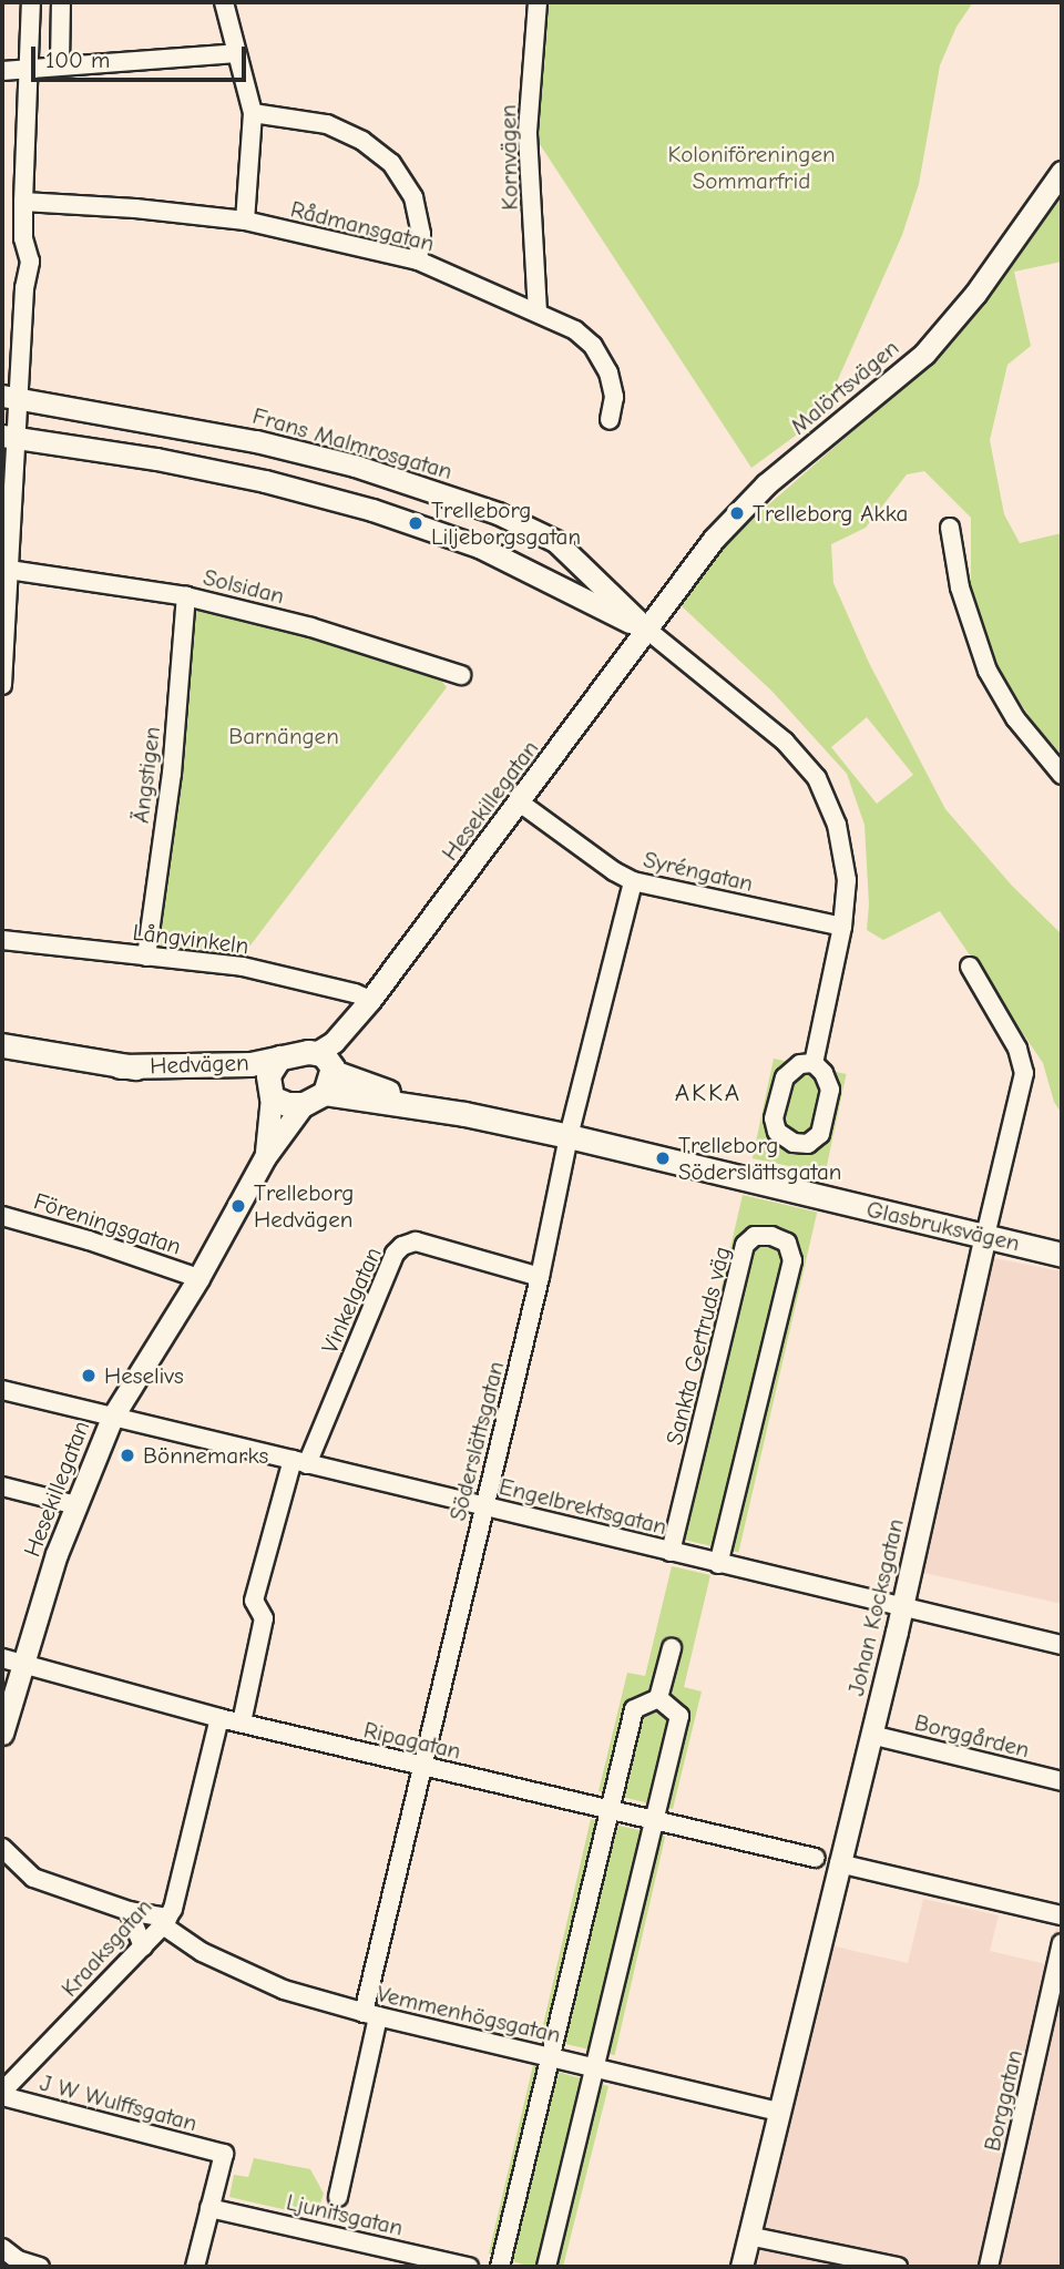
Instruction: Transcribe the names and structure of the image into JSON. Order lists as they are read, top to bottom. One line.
{"streets":{"main road":["Hedvägen","Glasbruksvägen"],"street":["Kornvägen","Rådmansgatan","Malörtsvägen","Frans Malmrosgatan","Solsidan","Ängstigen","Hesekillegatan","Syréngatan","Långvinkeln","Föreningsgatan","Vinkelgatan","Sankta Gertruds väg","Söderslättsgatan","Engelbrektsgatan","Johan Kocksgatan","Borggården","Ripagatan","Kraaksgatan","Vemmenhögsgatan","Borggatan","J W Wulffsgatan","Ljunitsgatan"]},"crossings":[["Kornvägen","Rådmansgatan"],["Malörtsvägen","Frans Malmrosgatan"],["Malörtsvägen","Hesekillegatan"],["Frans Malmrosgatan","Hesekillegatan"],["Frans Malmrosgatan","Syréngatan"],["Solsidan","Ängstigen"],["Ängstigen","Långvinkeln"],["Hesekillegatan","Syréngatan"],["Hesekillegatan","Långvinkeln"],["Hesekillegatan","Hedvägen"],["Hesekillegatan","Föreningsgatan"],["Hesekillegatan","Glasbruksvägen"],["Hesekillegatan","Engelbrektsgatan"],["Hesekillegatan","Ripagatan"],["Syréngatan","Söderslättsgatan"],["Hedvägen","Glasbruksvägen"],["Glasbruksvägen","Söderslättsgatan"],["Glasbruksvägen","Johan Kocksgatan"],["Vinkelgatan","Söderslättsgatan"],["Vinkelgatan","Engelbrektsgatan"],["Vinkelgatan","Ripagatan"],["Sankta Gertruds väg","Engelbrektsgatan"],["Söderslättsgatan","Engelbrektsgatan"],["Söderslättsgatan","Ripagatan"],["Söderslättsgatan","Vemmenhögsgatan"],["Engelbrektsgatan","Johan Kocksgatan"],["Johan Kocksgatan","Borggården"],["Johan Kocksgatan","Vemmenhögsgatan"],["Ripagatan","Kraaksgatan"],["Kraaksgatan","Vemmenhögsgatan"],["Kraaksgatan","J W Wulffsgatan"],["J W Wulffsgatan","Ljunitsgatan"]],"districts":["AKKA"],"parks":["Koloniföreningen Sommarfrid","Barnängen"],"places":["Trelleborg Akka","Trelleborg Liljeborgsgatan","Trelleborg Söderslättsgatan","Trelleborg Hedvägen","Heselivs","Bönnemarks"],"scale_bar":"100 m"}
